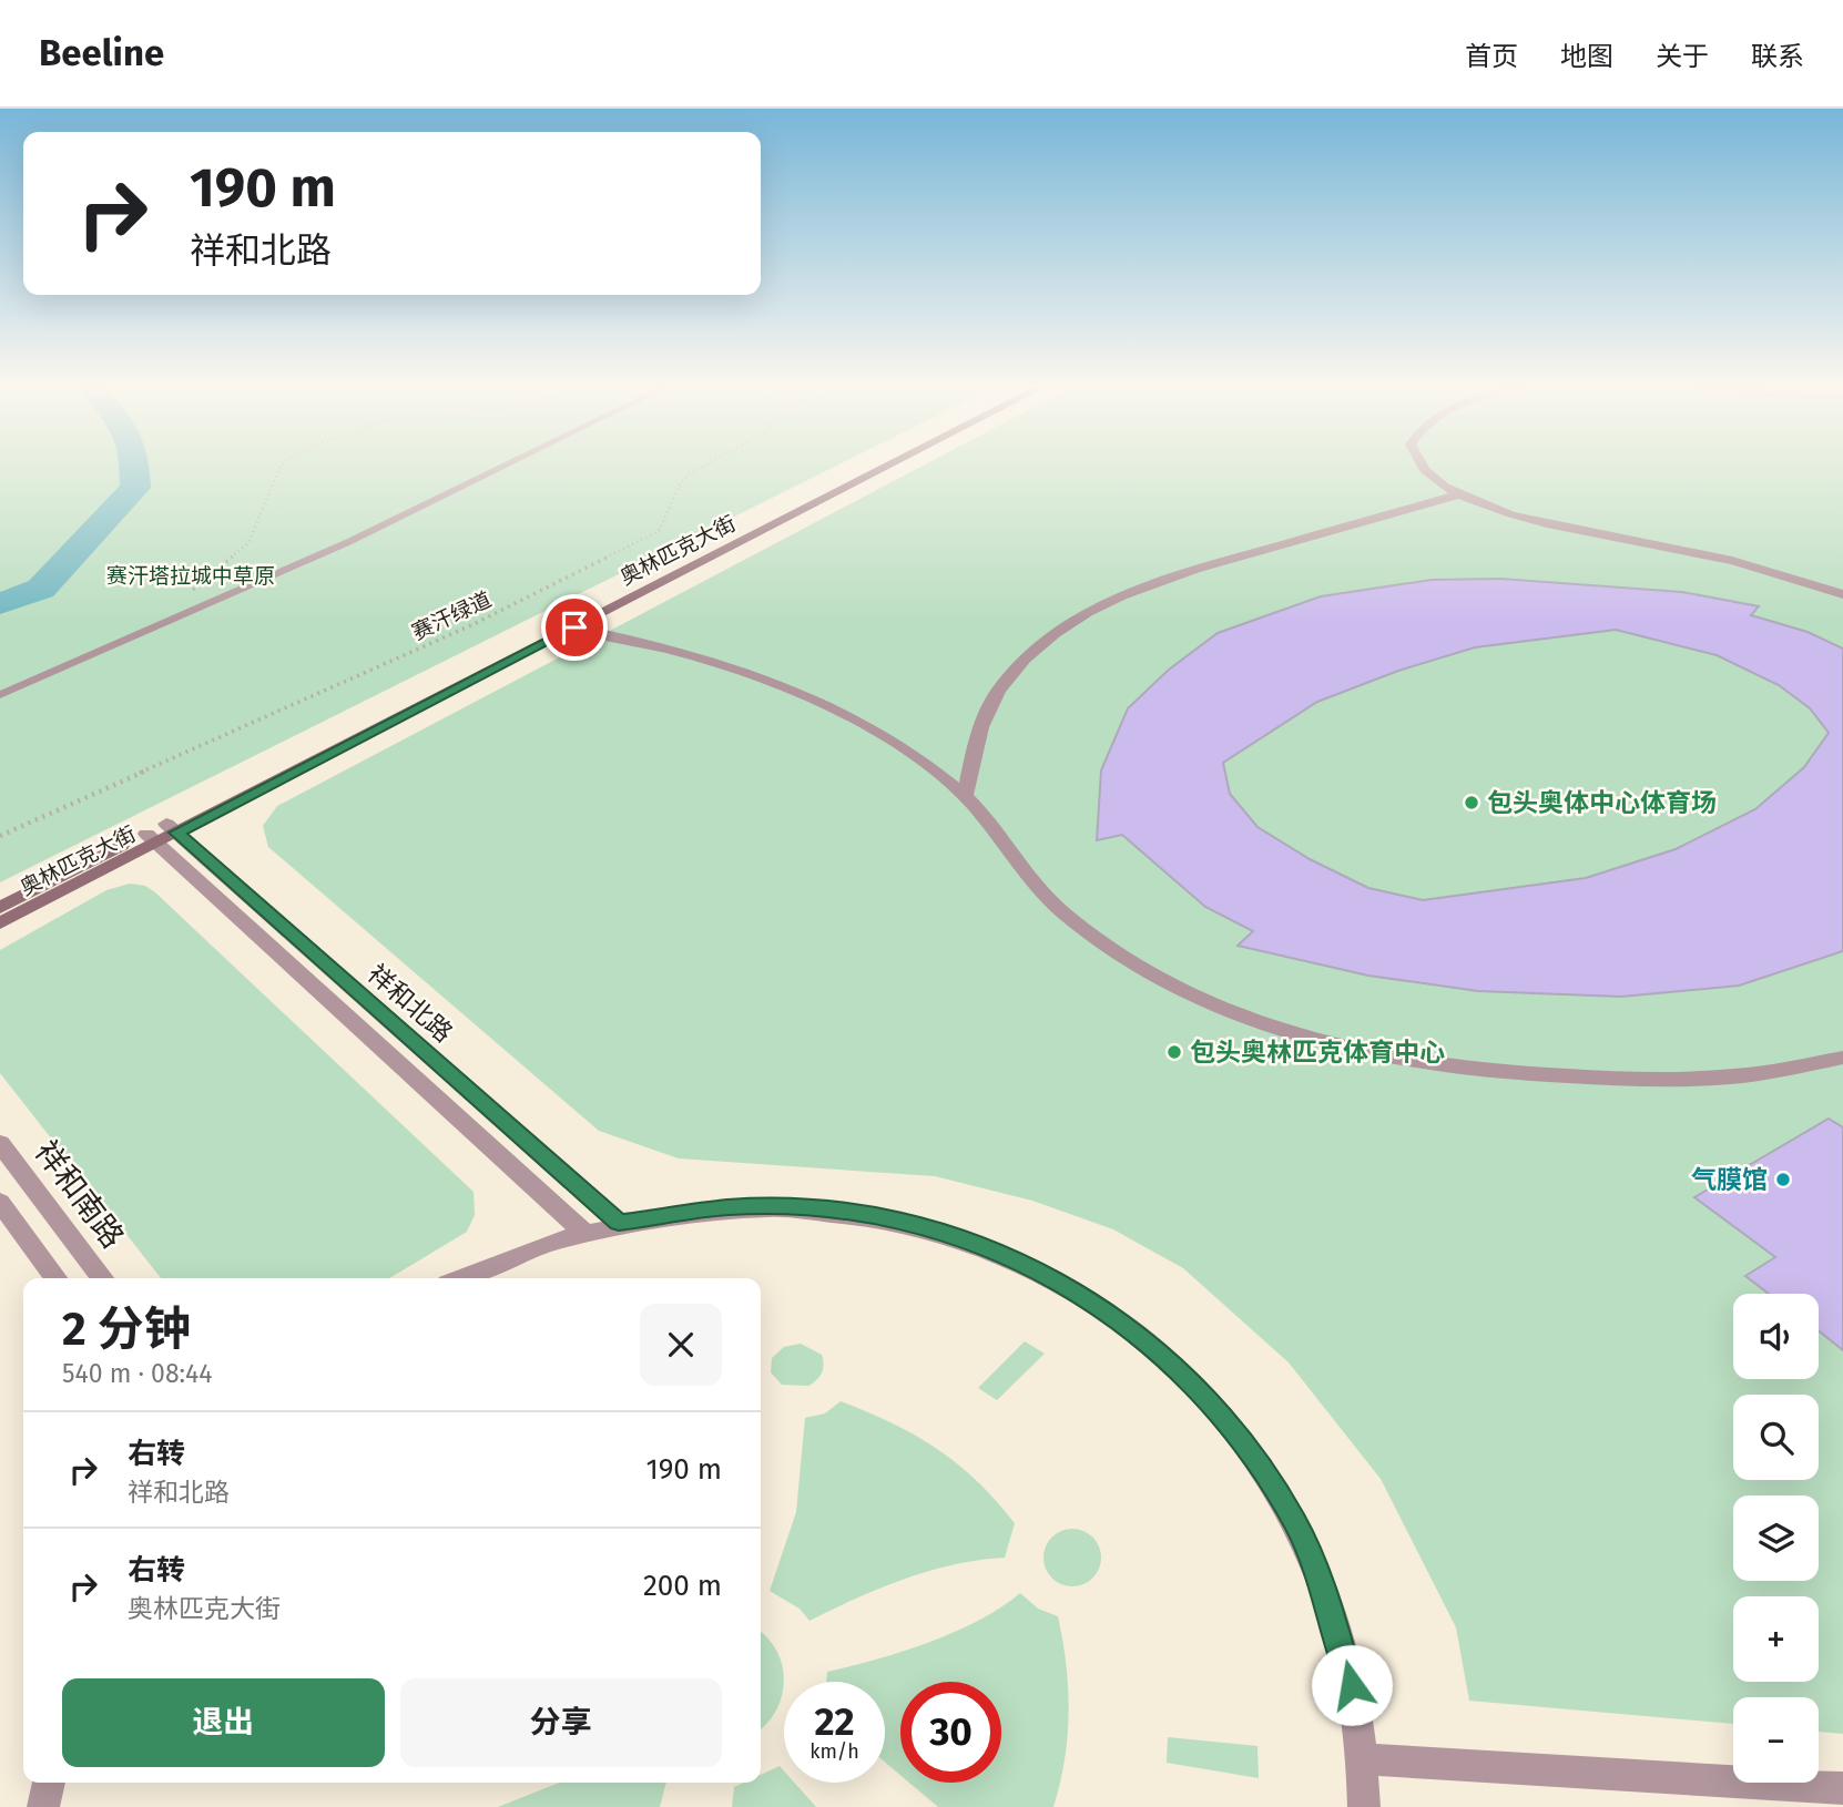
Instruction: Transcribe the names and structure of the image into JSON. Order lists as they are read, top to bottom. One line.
{"streets":{"main road":["奥林匹克大街"],"street":["祥和北路","祥和南路"],"path":["赛汗绿道"]},"crossings":[["奥林匹克大街","祥和北路"]],"parks":["赛汗塔拉城中草原"],"places":["包头奥体中心体育场","包头奥林匹克体育中心","气膜馆"],"page":{"header":"Beeline","nav":["首页","地图","关于","联系"],"turn":["190 m","祥和北路"],"heading":["2 分钟","540 m · 08:44"],"map_buttons":["+","−"],"list":[{"name":"右转","note":"祥和北路","value":"190 m"},{"name":"右转","note":"奥林匹克大街","value":"200 m"}],"buttons":["退出","分享"],"speed":"22 km/h","limit":"30"}}
